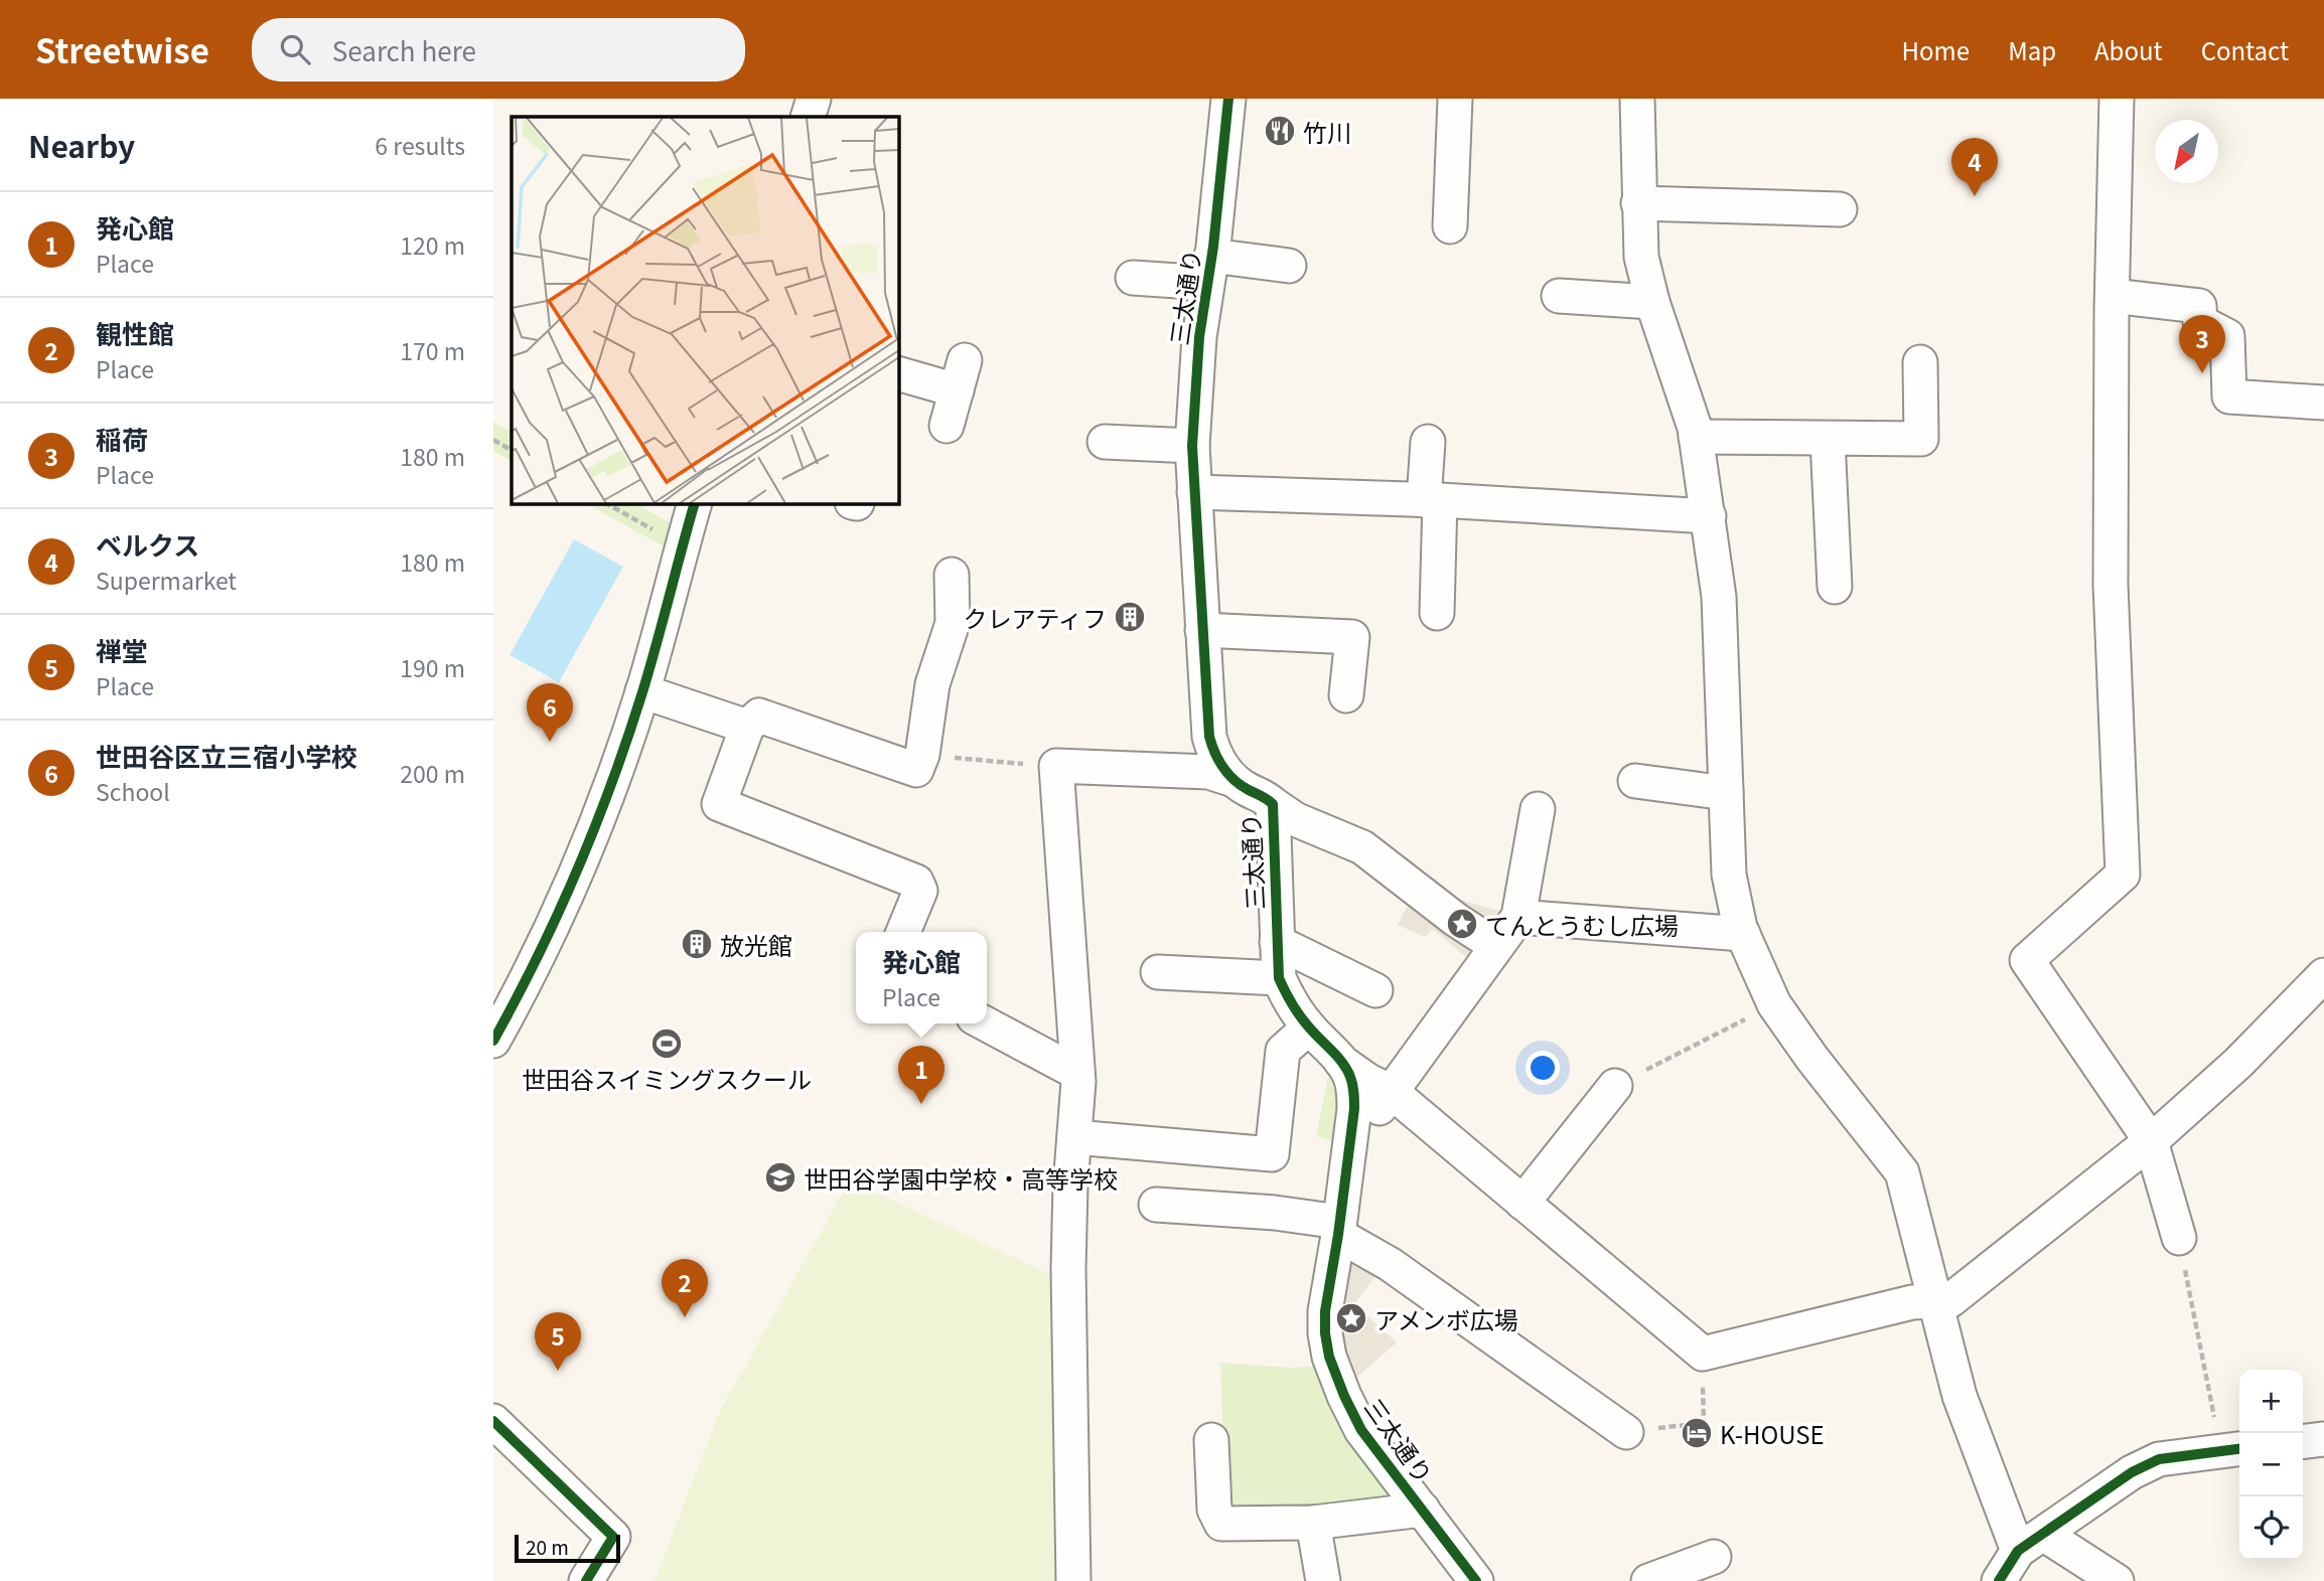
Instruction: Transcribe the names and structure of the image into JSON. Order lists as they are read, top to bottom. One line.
{"streets":{"street":["三太通り"]},"places":{"restaurant":["竹川"],"building":["クレアティフ","放光館"],"place":["てんとうむし広場","アメンボ広場"],"sports":["世田谷スイミングスクール"],"school or university":["世田谷学園中学校・高等学校"],"hotel":["K-HOUSE"]},"scale_bar":"20 m","north":"bottom left","page":{"header":"Streetwise","search":"Search here","nav":["Home","Map","About","Contact"],"heading":["Nearby","6 results"],"pins":["4","3","6","1","2","5"],"list":[{"mark":"1","name":"発心館","note":"Place","value":"120 m"},{"mark":"2","name":"観性館","note":"Place","value":"170 m"},{"mark":"3","name":"稲荷","note":"Place","value":"180 m"},{"mark":"4","name":"ベルクス","note":"Supermarket","value":"180 m"},{"mark":"5","name":"禅堂","note":"Place","value":"190 m"},{"mark":"6","name":"世田谷区立三宿小学校","note":"School","value":"200 m"}],"popup":["発心館","Place"],"map_buttons":["+","−"],"scale":"20 m"}}
